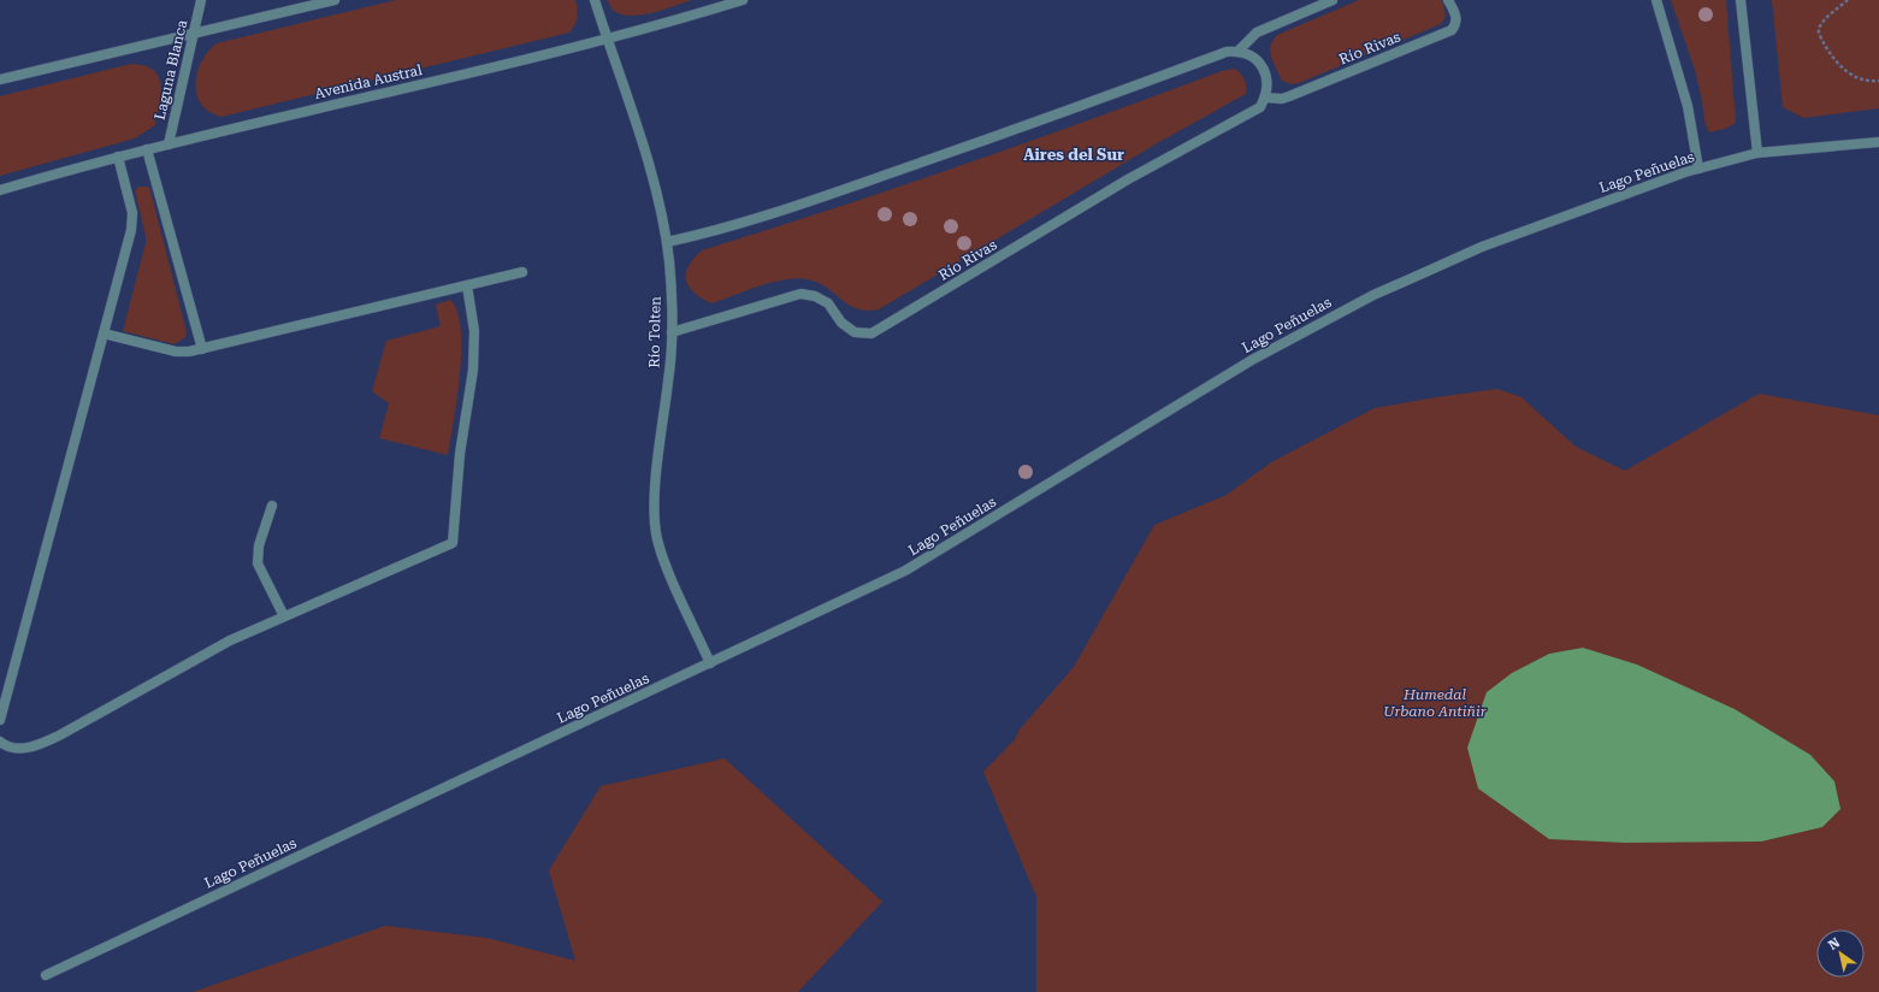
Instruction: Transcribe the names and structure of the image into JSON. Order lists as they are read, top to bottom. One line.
{"streets":{"street":["Río Rivas","Laguna Blanca","Avenida Austral","Lago Peñuelas","Río Tolten"]},"crossings":[["Río Rivas","Río Tolten"],["Laguna Blanca","Avenida Austral"],["Avenida Austral","Río Tolten"],["Lago Peñuelas","Río Tolten"]],"districts":["Aires del Sur"],"parks":["Humedal Urbano Antiñir"],"north":"top left"}
